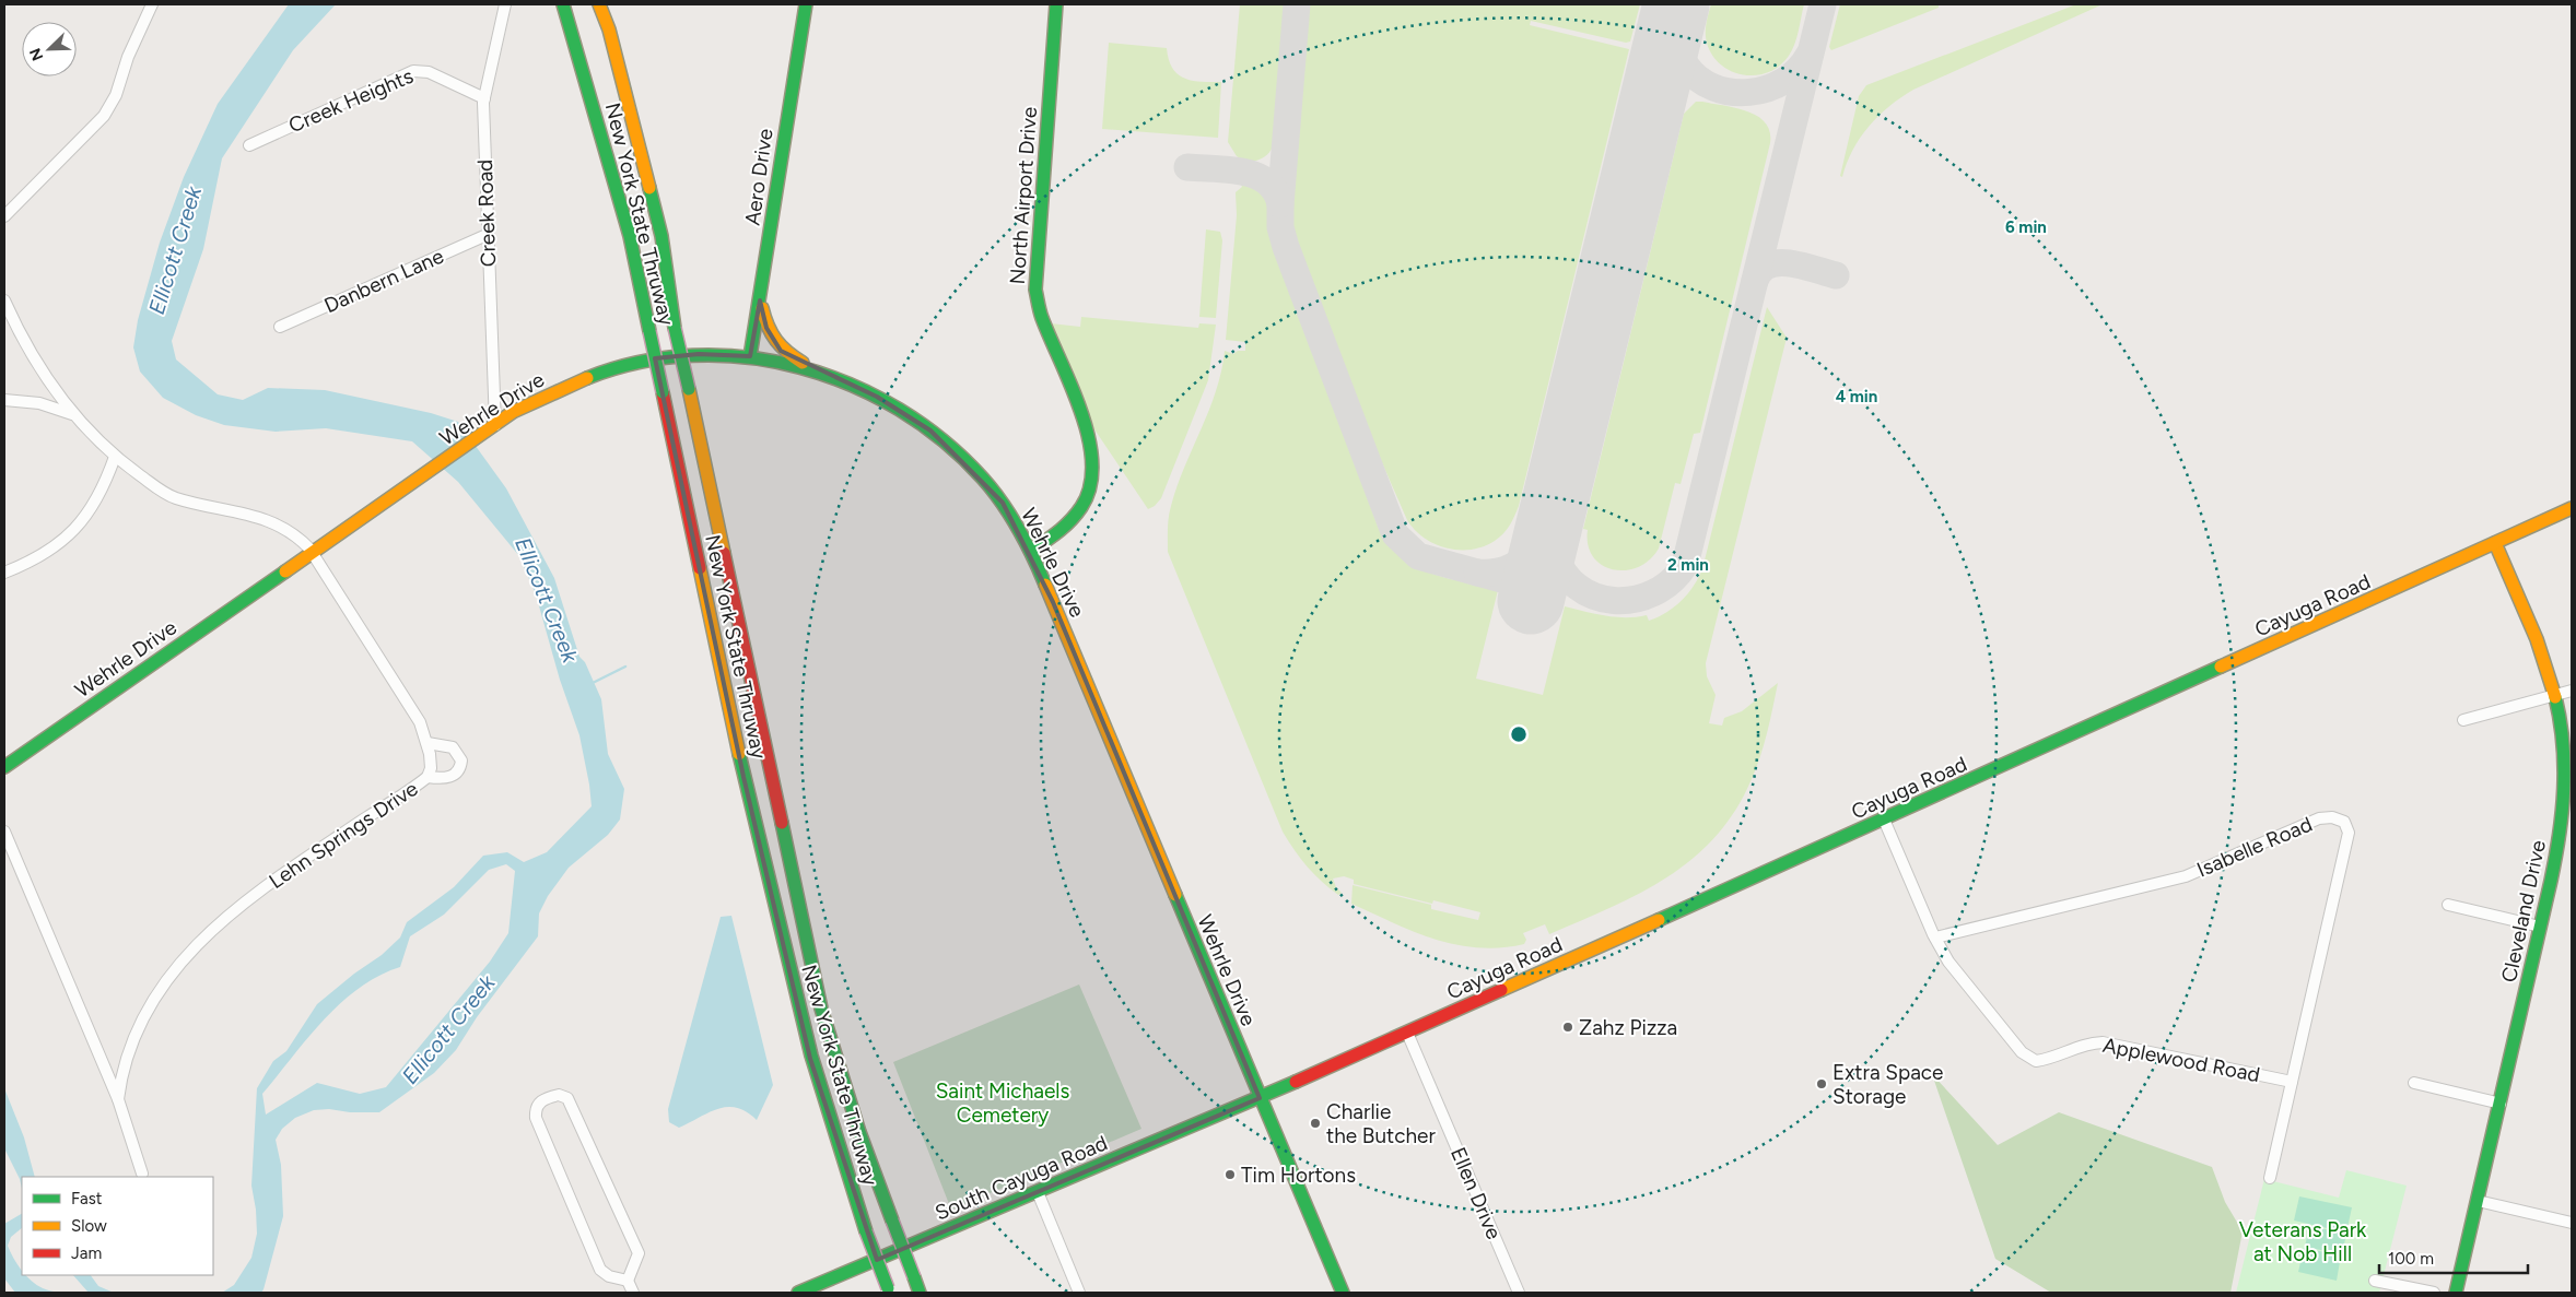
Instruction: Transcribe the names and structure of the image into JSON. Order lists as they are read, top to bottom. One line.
{"streets":{"main road":["Aero Drive","North Airport Drive","New York State Thruway","Wehrle Drive","Cayuga Road","Cleveland Drive","South Cayuga Road"],"street":["Creek Heights","Creek Road","Danbern Lane","Lehn Springs Drive","Isabelle Road","Applewood Road","Ellen Drive"]},"crossings":[["Creek Heights","Creek Road"],["Aero Drive","Wehrle Drive"],["North Airport Drive","Wehrle Drive"],["Creek Road","Danbern Lane"],["Creek Road","Wehrle Drive"],["Wehrle Drive","Cayuga Road"],["Wehrle Drive","Lehn Springs Drive"],["Wehrle Drive","South Cayuga Road"],["Cayuga Road","Cleveland Drive"],["Cayuga Road","Applewood Road"],["Cayuga Road","South Cayuga Road"],["Cayuga Road","Ellen Drive"],["Isabelle Road","Applewood Road"]],"water":["Ellicott Creek"],"parks":["Saint Michaels Cemetery","Veterans Park at Nob Hill"],"places":["Zahz Pizza","Extra Space Storage","Charlie the Butcher","Tim Hortons"],"legend":["Fast","Slow","Jam"],"scale_bar":"100 m","north":"bottom left","rings":["6 min","4 min","2 min"]}
